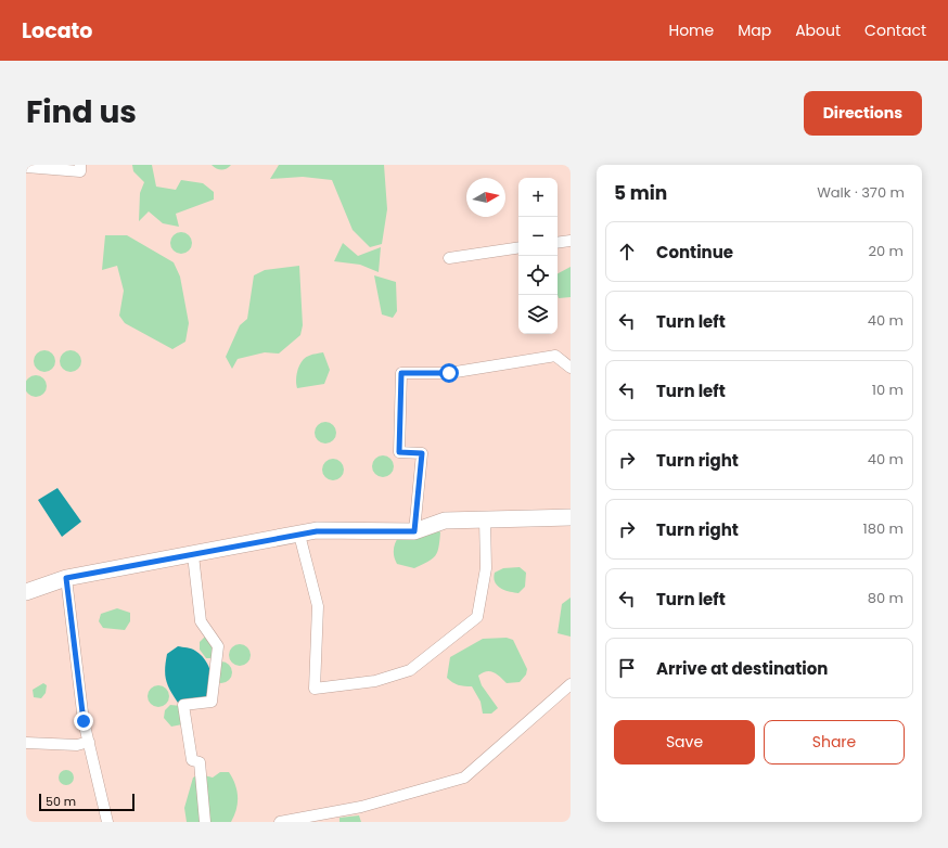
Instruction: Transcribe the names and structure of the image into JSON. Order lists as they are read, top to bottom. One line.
{"scale_bar":"50 m","north":"right","page":{"header":"Locato","nav":["Home","Map","About","Contact"],"title":"Find us","buttons":["Directions",["Save","Share"]],"heading":["5 min","Walk · 370 m"],"map_buttons":["+","−"],"list":[["Continue","20 m"],["Turn left","40 m"],["Turn left","10 m"],["Turn right","40 m"],["Turn right","180 m"],["Turn left","80 m"],"Arrive at destination"],"scale":"50 m"}}
